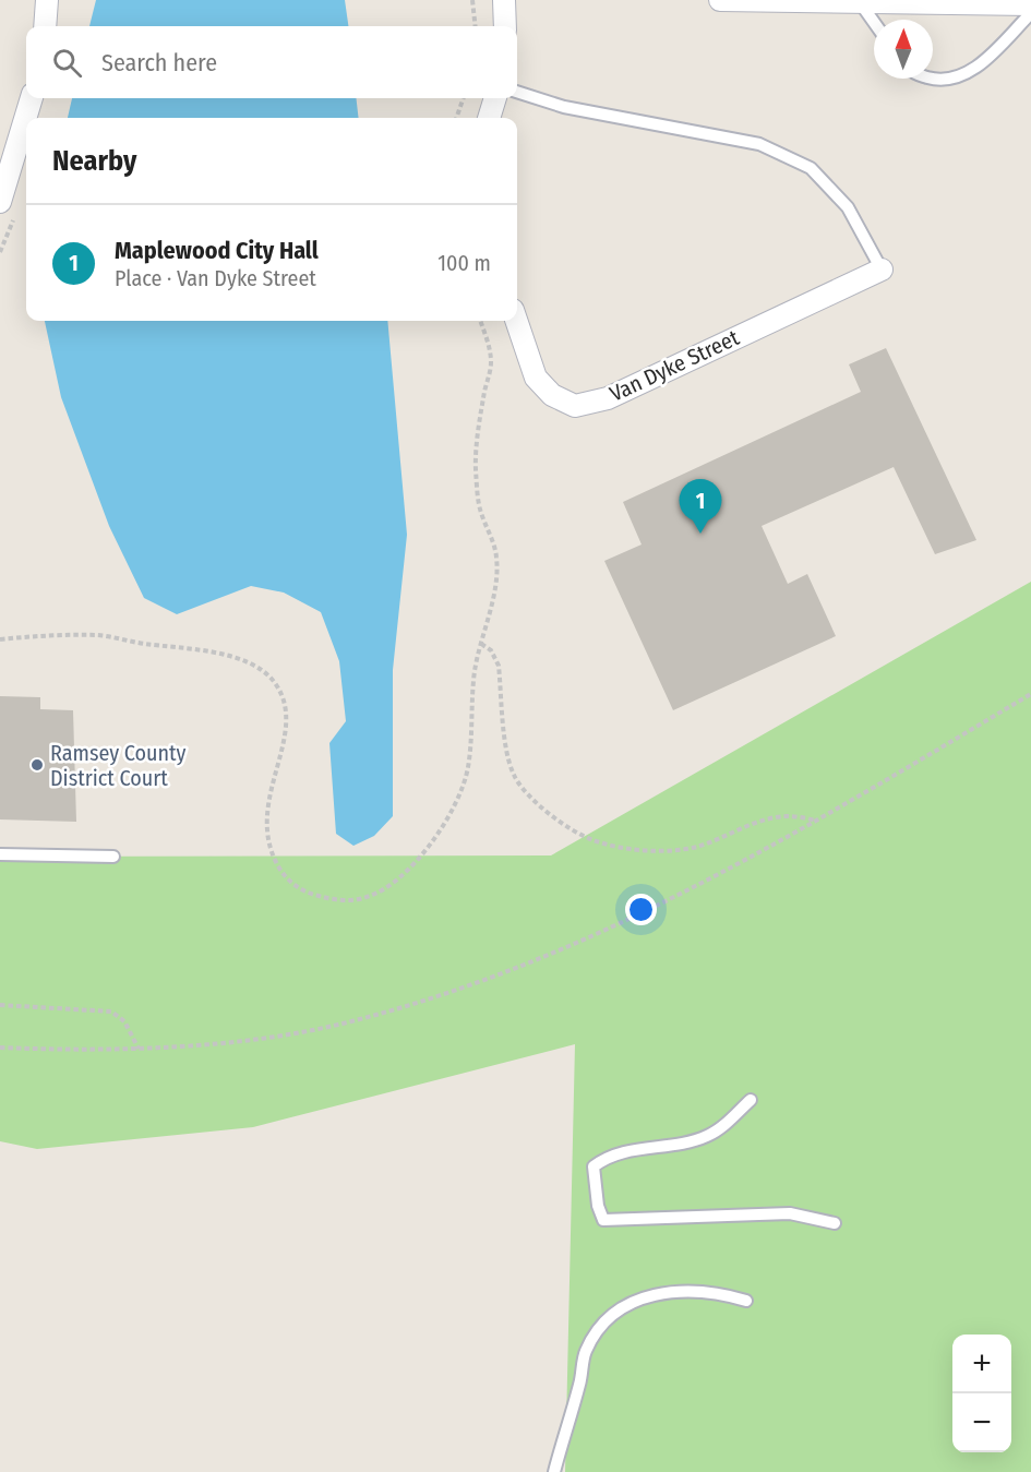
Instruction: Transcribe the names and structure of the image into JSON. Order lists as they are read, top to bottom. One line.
{"streets":{"street":["Van Dyke Street"]},"places":["Ramsey County District Court"],"north":"top","page":{"search":"Search here","heading":"Nearby","list":[{"mark":"1","name":"Maplewood City Hall","note":"Place · Van Dyke Street","value":"100 m"}],"pins":"1","map_buttons":["+","−"]}}
